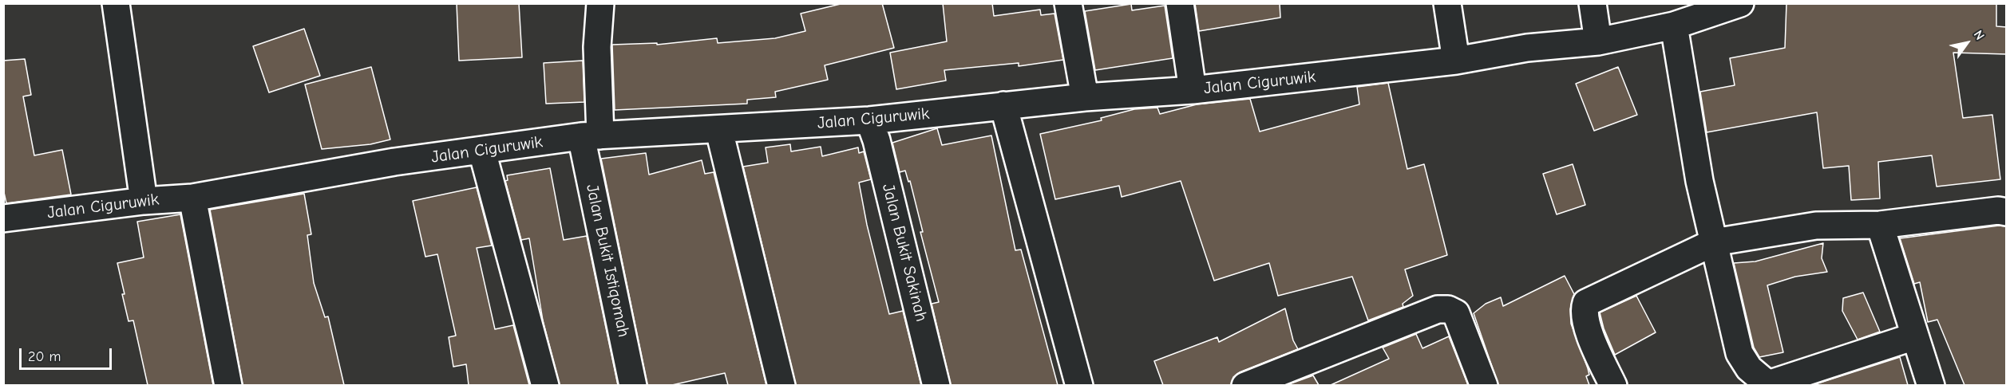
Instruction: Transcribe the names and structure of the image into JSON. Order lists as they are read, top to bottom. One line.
{"streets":{"street":["Jalan Ciguruwik","Jalan Bukit Sakinah","Jalan Bukit Istiqomah"]},"crossings":[["Jalan Ciguruwik","Jalan Bukit Sakinah"],["Jalan Ciguruwik","Jalan Bukit Istiqomah"]],"scale_bar":"20 m","north":"top right"}
